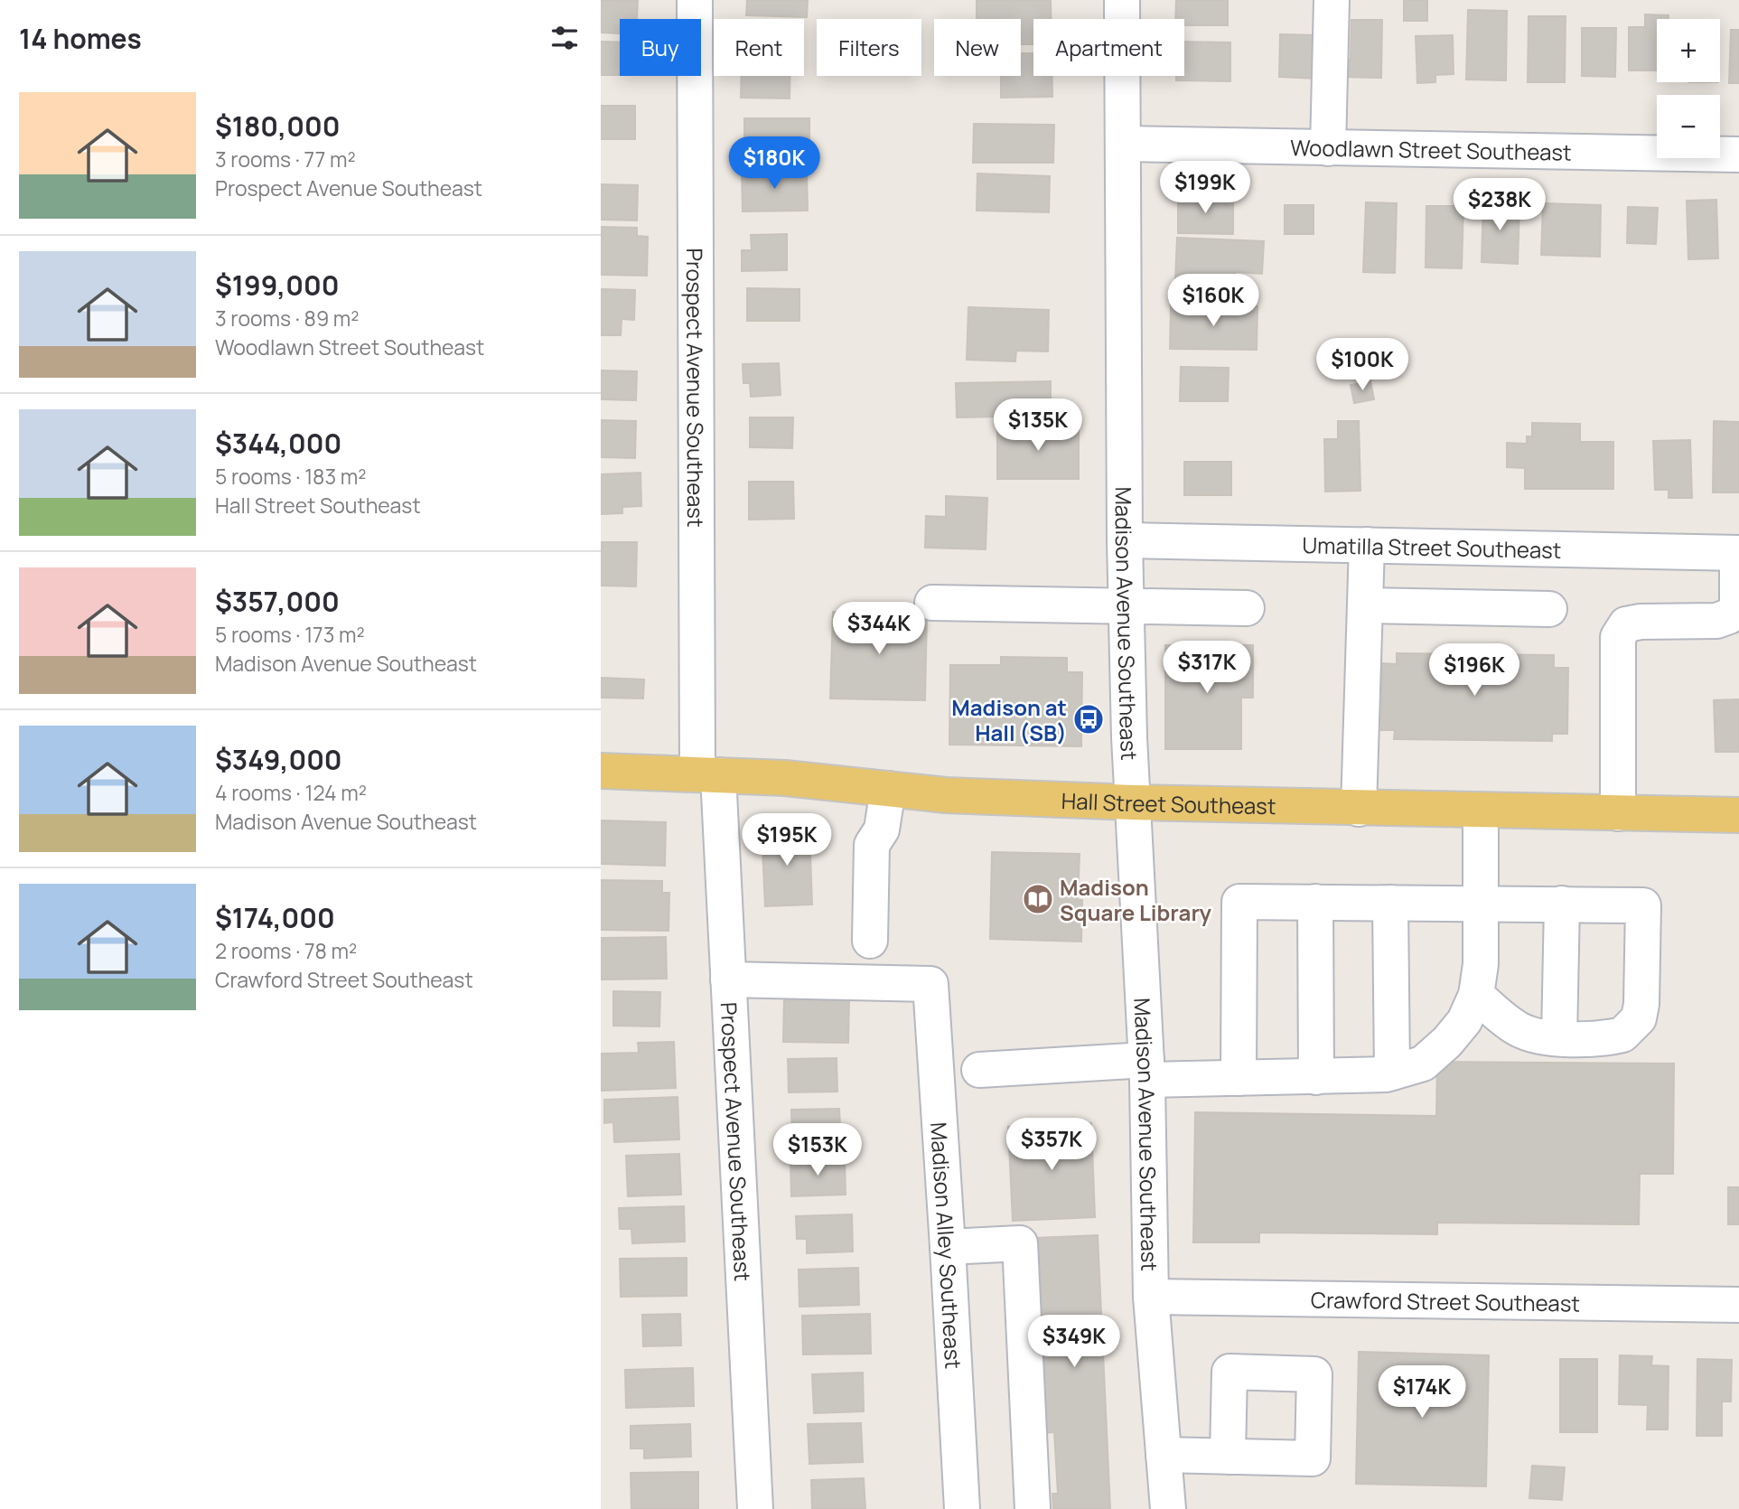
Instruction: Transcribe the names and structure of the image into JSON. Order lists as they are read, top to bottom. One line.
{"streets":{"main road":["Hall Street Southeast"],"street":["Woodlawn Street Southeast","Prospect Avenue Southeast","Umatilla Street Southeast","Madison Avenue Southeast","Madison Alley Southeast","Crawford Street Southeast"]},"crossings":[["Woodlawn Street Southeast","Madison Avenue Southeast"],["Prospect Avenue Southeast","Hall Street Southeast"],["Prospect Avenue Southeast","Madison Alley Southeast"],["Umatilla Street Southeast","Madison Avenue Southeast"],["Madison Avenue Southeast","Hall Street Southeast"],["Madison Avenue Southeast","Crawford Street Southeast"]],"places":{"bus stop":["Madison at Hall (SB)"],"library":["Madison Square Library"]},"page":{"heading":"14 homes","map_buttons":["+","−"],"chip":["Buy","Rent","Filters","New","Apartment"],"list":[{"name":"$180,000","note":"3 rooms · 77 m² · Prospect Avenue Southeast"},{"name":"$199,000","note":"3 rooms · 89 m² · Woodlawn Street Southeast"},{"name":"$344,000","note":"5 rooms · 183 m² · Hall Street Southeast"},{"name":"$357,000","note":"5 rooms · 173 m² · Madison Avenue Southeast"},{"name":"$349,000","note":"4 rooms · 124 m² · Madison Avenue Southeast"},{"name":"$174,000","note":"2 rooms · 78 m² · Crawford Street Southeast"}],"price":["$180K","$199K","$238K","$160K","$100K","$135K","$344K","$317K","$196K","$195K","$357K","$153K","$349K","$174K"]}}
